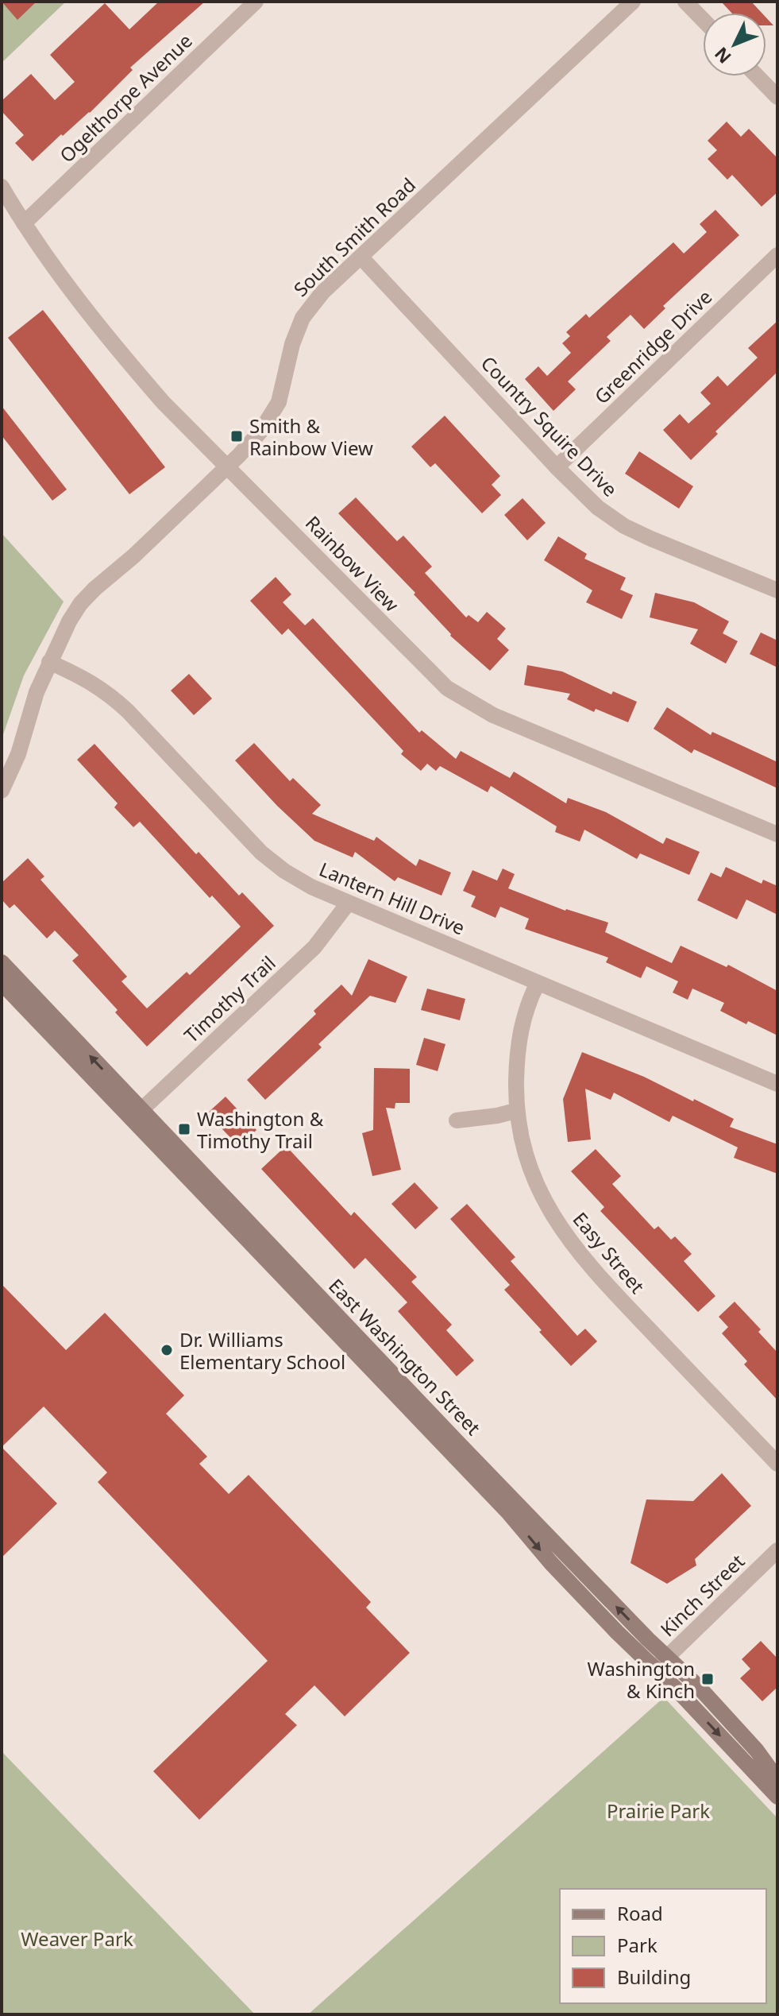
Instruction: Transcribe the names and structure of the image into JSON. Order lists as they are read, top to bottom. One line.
{"streets":{"main road":["East Washington Street"],"street":["Ogelthorpe Avenue","South Smith Road","Greenridge Drive","Country Squire Drive","Rainbow View","Lantern Hill Drive","Timothy Trail","Easy Street","Kinch Street"]},"crossings":[["Ogelthorpe Avenue","Rainbow View"],["South Smith Road","Country Squire Drive"],["South Smith Road","Rainbow View"],["South Smith Road","Lantern Hill Drive"],["Greenridge Drive","Country Squire Drive"],["Lantern Hill Drive","Timothy Trail"],["Lantern Hill Drive","Easy Street"],["Timothy Trail","East Washington Street"],["East Washington Street","Kinch Street"]],"parks":["Prairie Park","Weaver Park"],"places":{"transit":["Smith & Rainbow View","Washington & Timothy Trail","Washington & Kinch"],"other":["Dr. Williams Elementary School"]},"legend":["Road","Park","Building"],"north":"bottom left"}
